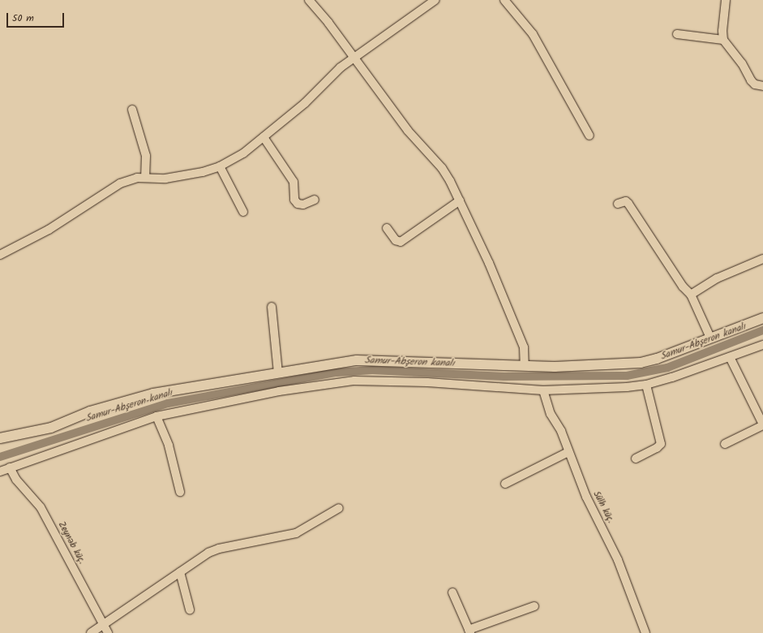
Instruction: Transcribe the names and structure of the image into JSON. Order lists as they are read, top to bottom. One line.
{"streets":{"street":["Sülh küç.","Zeynəb küç."]},"water":["Samur-Abşeron kanalı"],"scale_bar":"50 m"}
